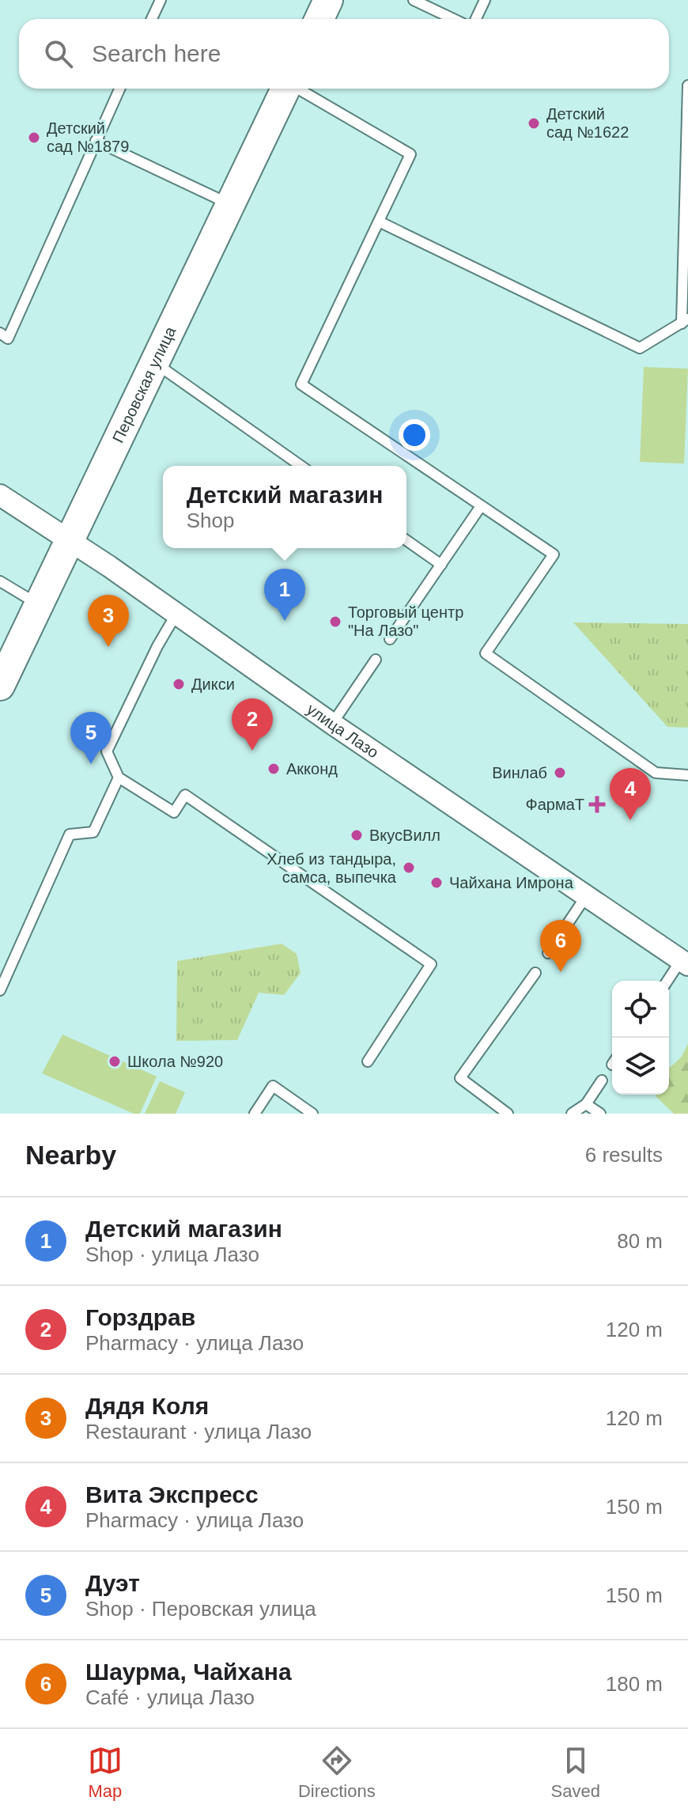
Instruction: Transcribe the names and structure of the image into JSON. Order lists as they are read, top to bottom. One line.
{"streets":{"main road":["Перовская улица"],"street":["улица Лазо"]},"crossings":[["Перовская улица","улица Лазо"]],"places":{"other":["Детский сад №1622","Детский сад №1879","Торговый центр \"На Лазо\"","Дикси","Акконд","Винлаб","ВкусВилл","Хлеб из тандыра, самса, выпечка","Чайхана Имрона","Школа №920"],"health":["ФармаТ"]},"page":{"search":"Search here","popup":["Детский магазин","Shop"],"pins":["1","3","2","5","4","6"],"heading":["Nearby","6 results"],"list":[{"mark":"1","name":"Детский магазин","note":"Shop · улица Лазо","value":"80 m"},{"mark":"2","name":"Горздрав","note":"Pharmacy · улица Лазо","value":"120 m"},{"mark":"3","name":"Дядя Коля","note":"Restaurant · улица Лазо","value":"120 m"},{"mark":"4","name":"Вита Экспресс","note":"Pharmacy · улица Лазо","value":"150 m"},{"mark":"5","name":"Дуэт","note":"Shop · Перовская улица","value":"150 m"},{"mark":"6","name":"Шаурма, Чайхана","note":"Café · улица Лазо","value":"180 m"}],"nav":["Map","Directions","Saved"]}}
